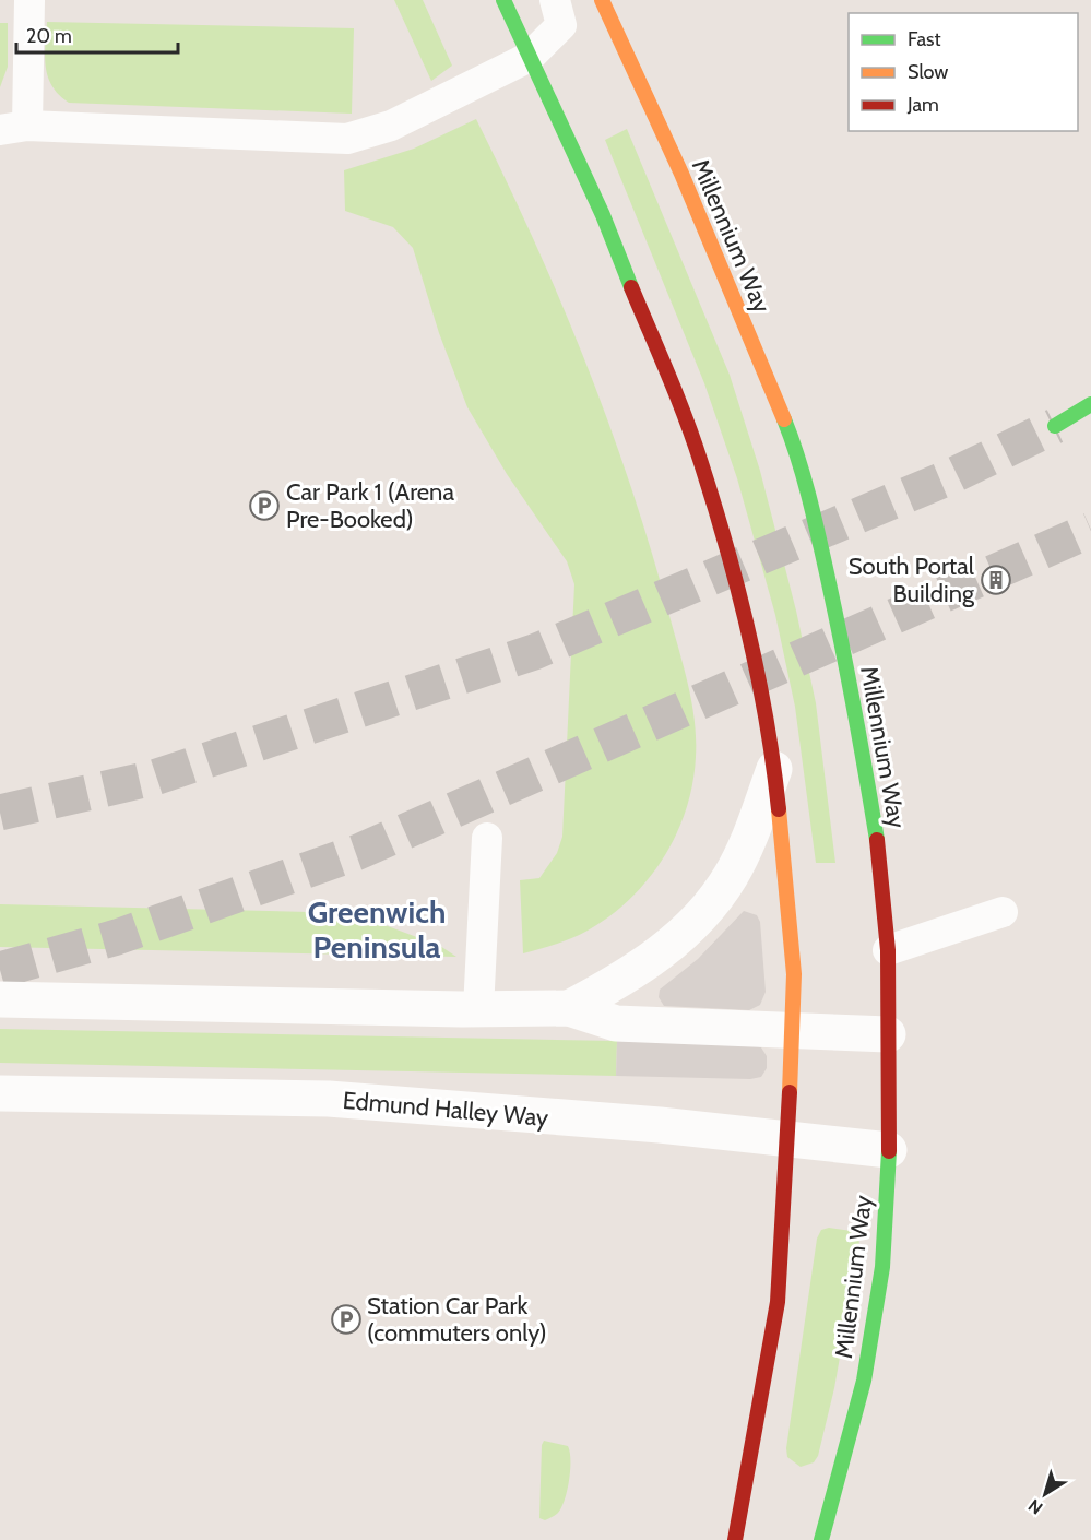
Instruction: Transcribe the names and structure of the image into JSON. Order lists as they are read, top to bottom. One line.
{"streets":{"main road":["Millennium Way"],"street":["Edmund Halley Way"]},"crossings":[["Millennium Way","Edmund Halley Way"]],"districts":["Greenwich Peninsula"],"places":{"parking":["Car Park 1 (Arena Pre-Booked)","Station Car Park (commuters only)"],"building":["South Portal Building"]},"legend":["Fast","Slow","Jam"],"scale_bar":"20 m","north":"bottom left"}
